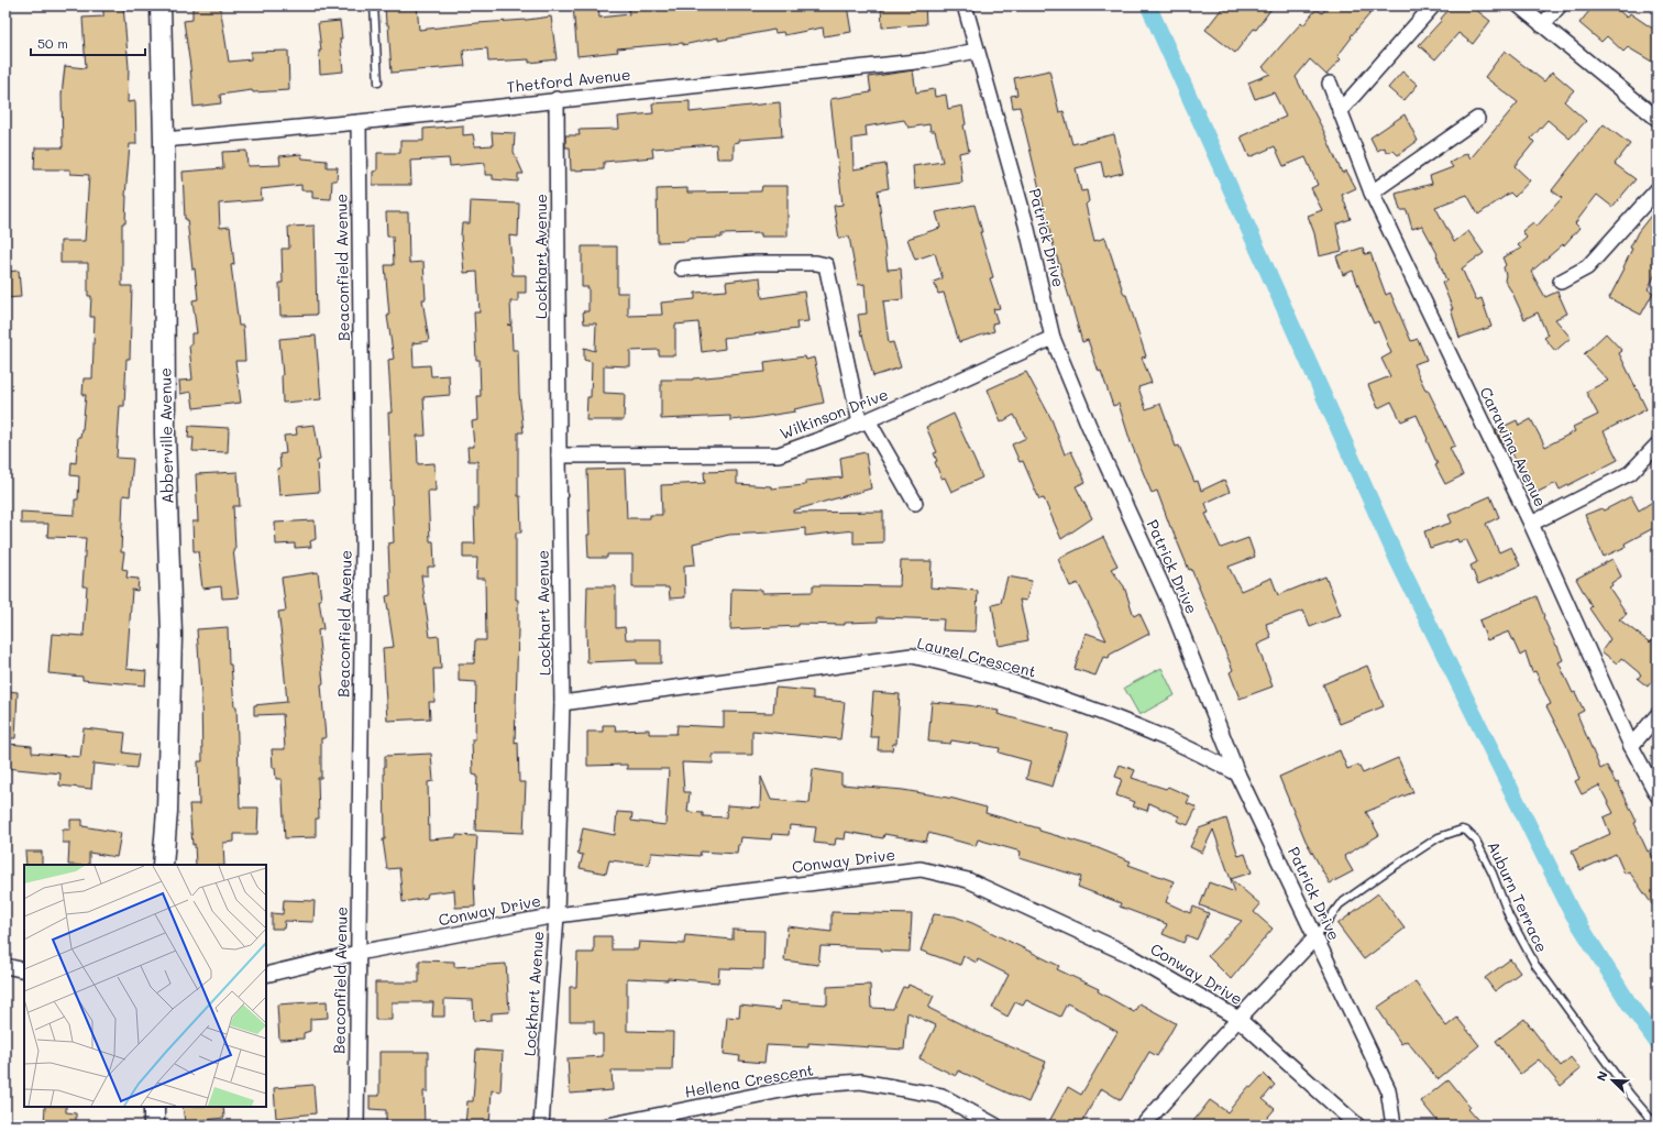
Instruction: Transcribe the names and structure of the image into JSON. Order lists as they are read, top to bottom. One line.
{"streets":{"street":["Thetford Avenue","Patrick Drive","Lockhart Avenue","Beaconfield Avenue","Wilkinson Drive","Abberville Avenue","Carawina Avenue","Laurel Crescent","Conway Drive","Hellena Crescent"],"lane":["Auburn Terrace"]},"crossings":[["Thetford Avenue","Patrick Drive"],["Thetford Avenue","Lockhart Avenue"],["Thetford Avenue","Beaconfield Avenue"],["Thetford Avenue","Abberville Avenue"],["Patrick Drive","Wilkinson Drive"],["Patrick Drive","Laurel Crescent"],["Patrick Drive","Auburn Terrace"],["Lockhart Avenue","Wilkinson Drive"],["Lockhart Avenue","Laurel Crescent"],["Lockhart Avenue","Conway Drive"],["Beaconfield Avenue","Conway Drive"]],"scale_bar":"50 m","north":"top left"}
